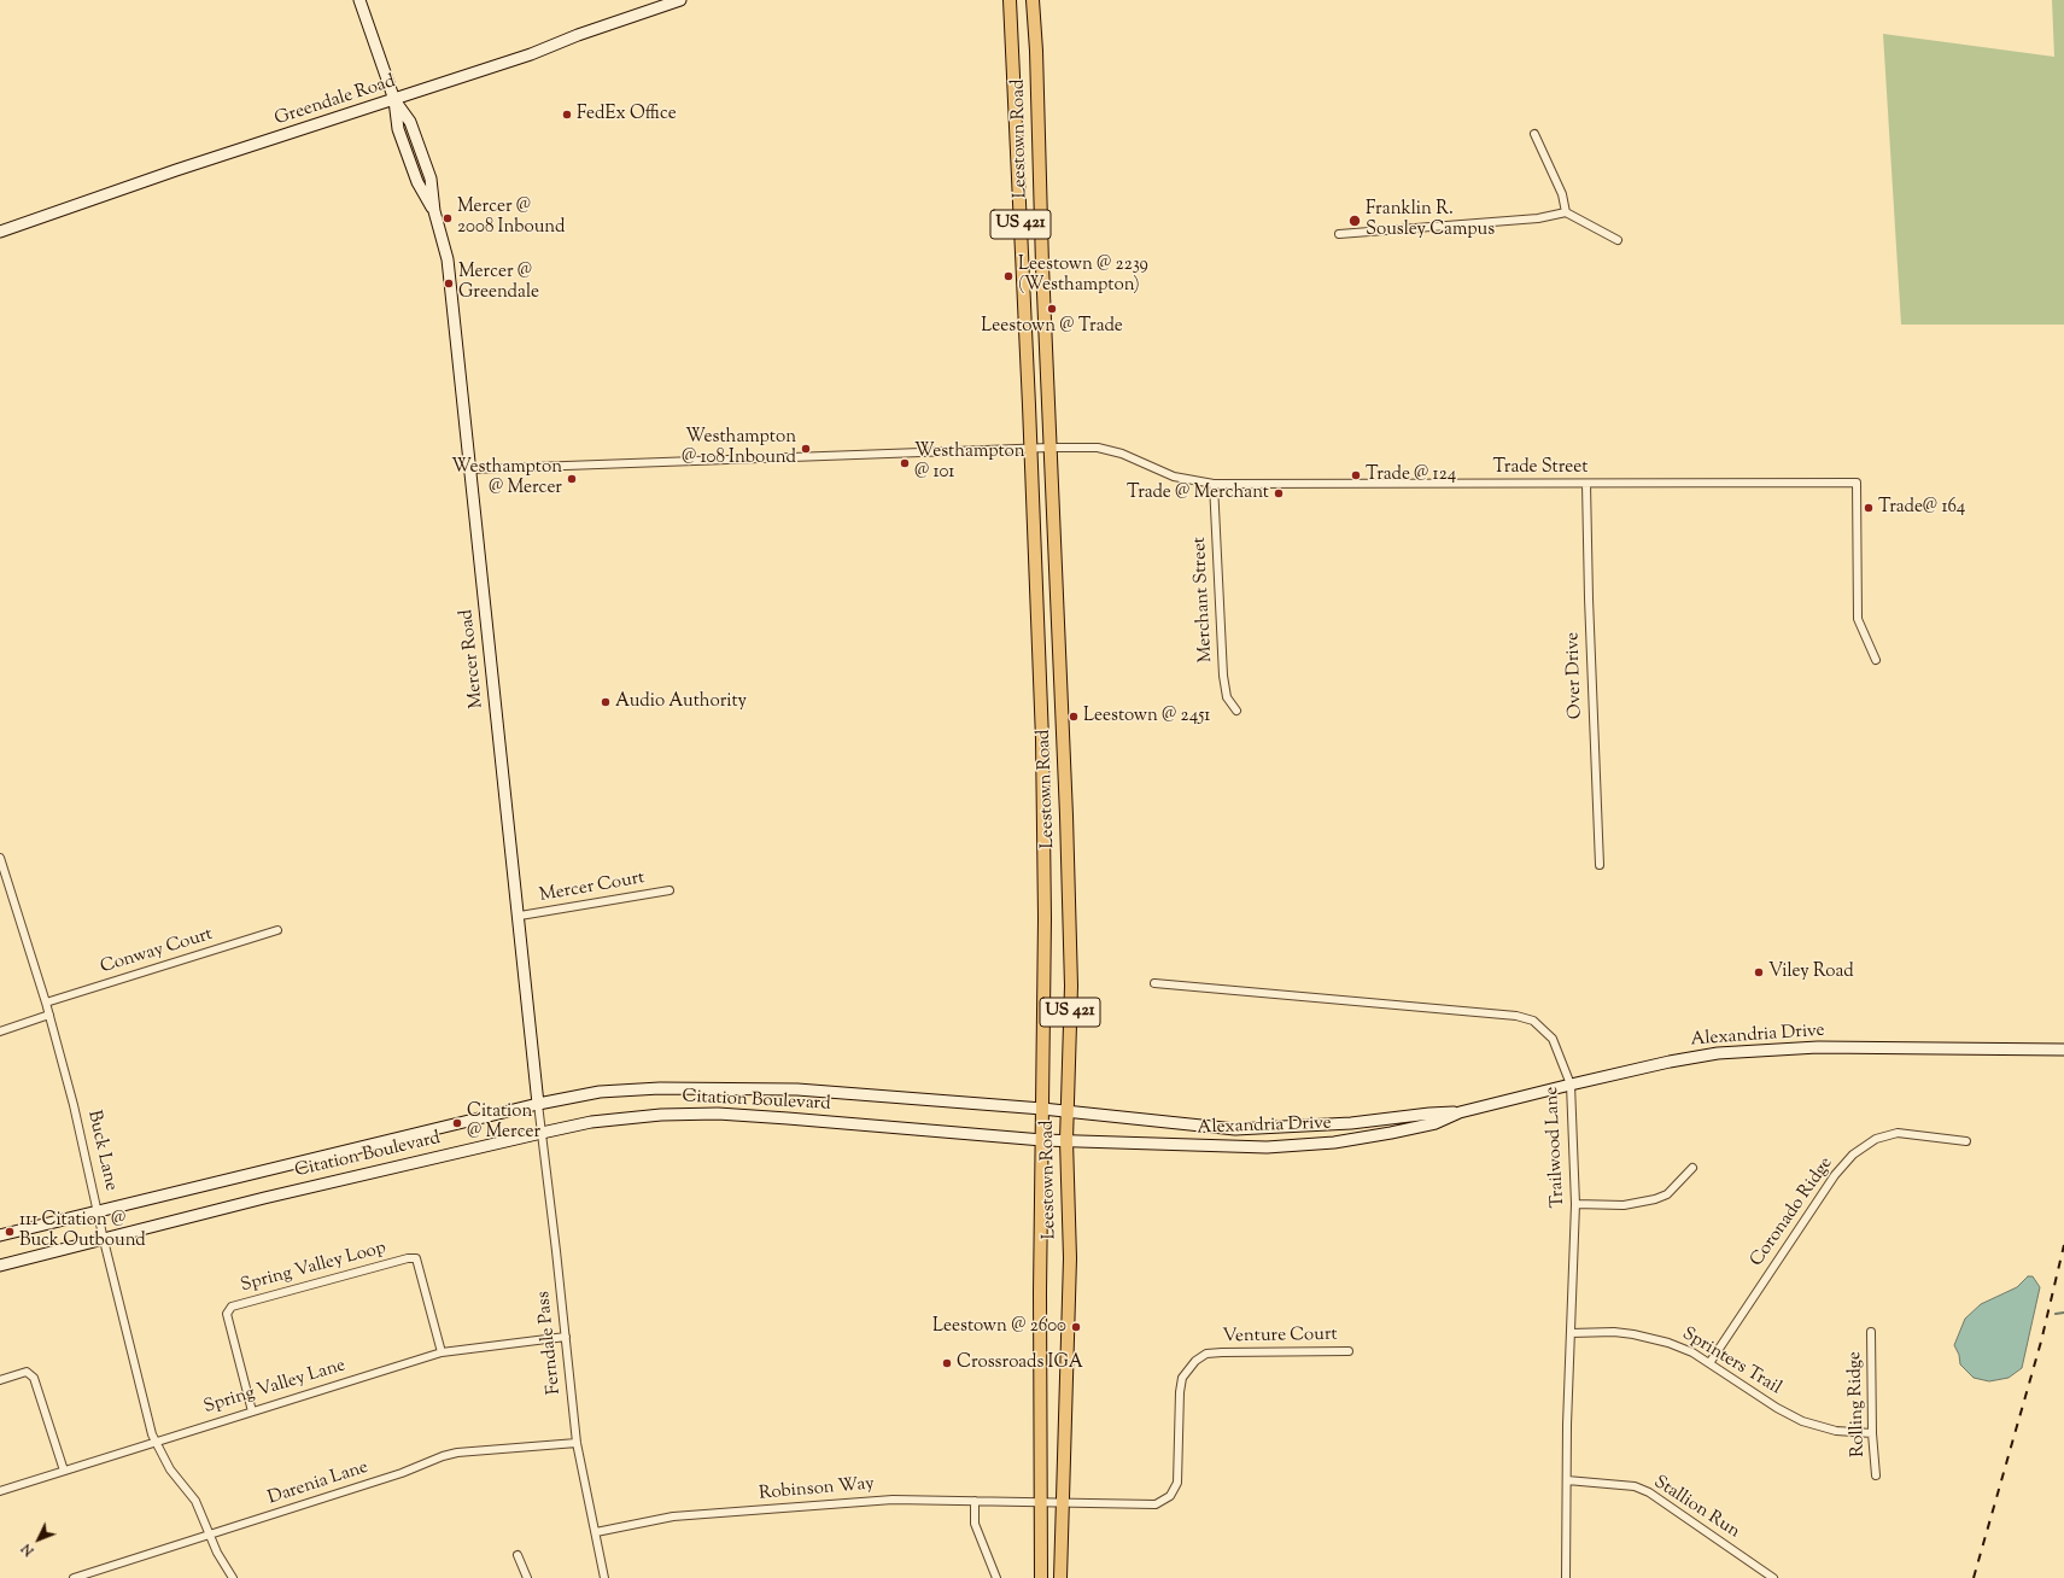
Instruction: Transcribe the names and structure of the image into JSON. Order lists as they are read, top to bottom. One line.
{"streets":{"main road":["Leestown Road","US 421"],"street":["Greendale Road","Trade Street","Merchant Street","Mercer Road","Over Drive","Mercer Court","Conway Court","Alexandria Drive","Citation Boulevard","Trailwood Lane","Buck Lane","Coronado Ridge","Spring Valley Loop","Venture Court","Ferndale Pass","Sprinters Trail","Spring Valley Lane","Rolling Ridge","Darenia Lane","Robinson Way","Stallion Run"]},"crossings":[["Greendale Road","Mercer Road"],["Leestown Road","Trade Street"],["Leestown Road","Alexandria Drive"],["Leestown Road","Citation Boulevard"],["Leestown Road","Venture Court"],["Leestown Road","Robinson Way"],["Trade Street","Merchant Street"],["Trade Street","Mercer Road"],["Trade Street","Over Drive"],["Mercer Road","Mercer Court"],["Mercer Road","Citation Boulevard"],["Mercer Road","Ferndale Pass"],["Conway Court","Buck Lane"],["Alexandria Drive","Citation Boulevard"],["Alexandria Drive","Trailwood Lane"],["Citation Boulevard","Buck Lane"],["Citation Boulevard","Ferndale Pass"],["Trailwood Lane","Sprinters Trail"],["Trailwood Lane","Stallion Run"],["Buck Lane","Spring Valley Lane"],["Buck Lane","Darenia Lane"],["Coronado Ridge","Sprinters Trail"],["Spring Valley Loop","Spring Valley Lane"],["Venture Court","Robinson Way"],["Ferndale Pass","Spring Valley Lane"],["Ferndale Pass","Darenia Lane"],["Ferndale Pass","Robinson Way"],["Sprinters Trail","Rolling Ridge"]],"places":["FedEx Office","Mercer @ 2008 Inbound","Franklin R. Sousley Campus","Leestown @ 2239 (Westhampton)","Mercer @ Greendale","Leestown @ Trade","Westhampton @ 108 Inbound","Westhampton @ 101","Trade @ 124","Westhampton @ Mercer","Trade @ Merchant","Trade@ 164","Audio Authority","Leestown @ 2451","Viley Road","Citation @ Mercer","111 Citation @ Buck Outbound","Leestown @ 2600","Crossroads IGA"],"north":"bottom left"}
